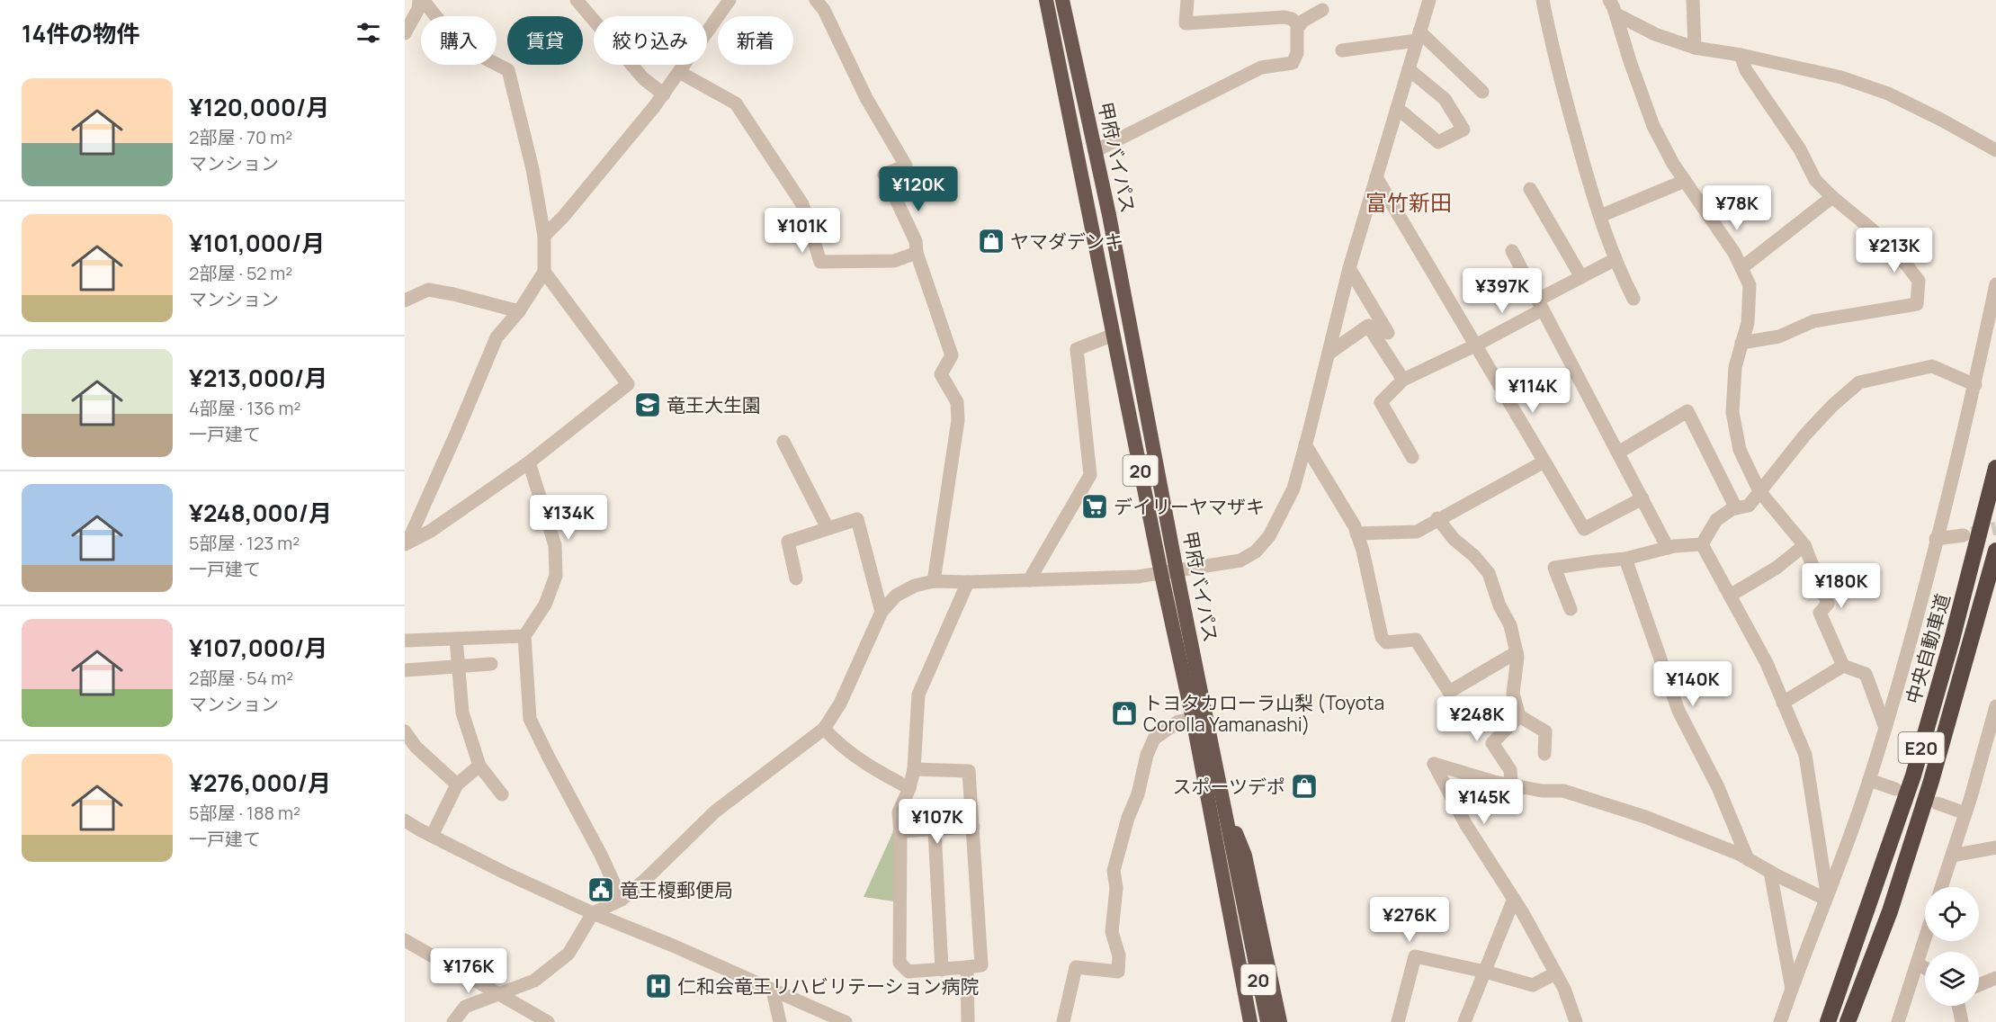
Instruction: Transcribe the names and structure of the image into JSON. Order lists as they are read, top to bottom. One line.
{"streets":{"highway":["甲府バイパス","20","中央自動車道","E20"]},"districts":["富竹新田"],"places":{"shop":["ヤマダデンキ","トヨタカローラ山梨 (Toyota Corolla Yamanashi)","スポーツデポ"],"school or university":["竜王大生園"],"supermarket":["デイリーヤマザキ"],"public building":["竜王榎郵便局"],"hospital":["仁和会竜王リハビリテーション病院"]},"page":{"heading":"14件の物件","chip":["購入","賃貸","絞り込み","新着"],"list":[{"name":"¥120,000/月","note":"2部屋 · 70 m² · マンション"},{"name":"¥101,000/月","note":"2部屋 · 52 m² · マンション"},{"name":"¥213,000/月","note":"4部屋 · 136 m² · 一戸建て"},{"name":"¥248,000/月","note":"5部屋 · 123 m² · 一戸建て"},{"name":"¥107,000/月","note":"2部屋 · 54 m² · マンション"},{"name":"¥276,000/月","note":"5部屋 · 188 m² · 一戸建て"}],"price":["¥120K","¥78K","¥101K","¥213K","¥397K","¥114K","¥134K","¥180K","¥140K","¥248K","¥145K","¥107K","¥276K","¥176K"]}}
